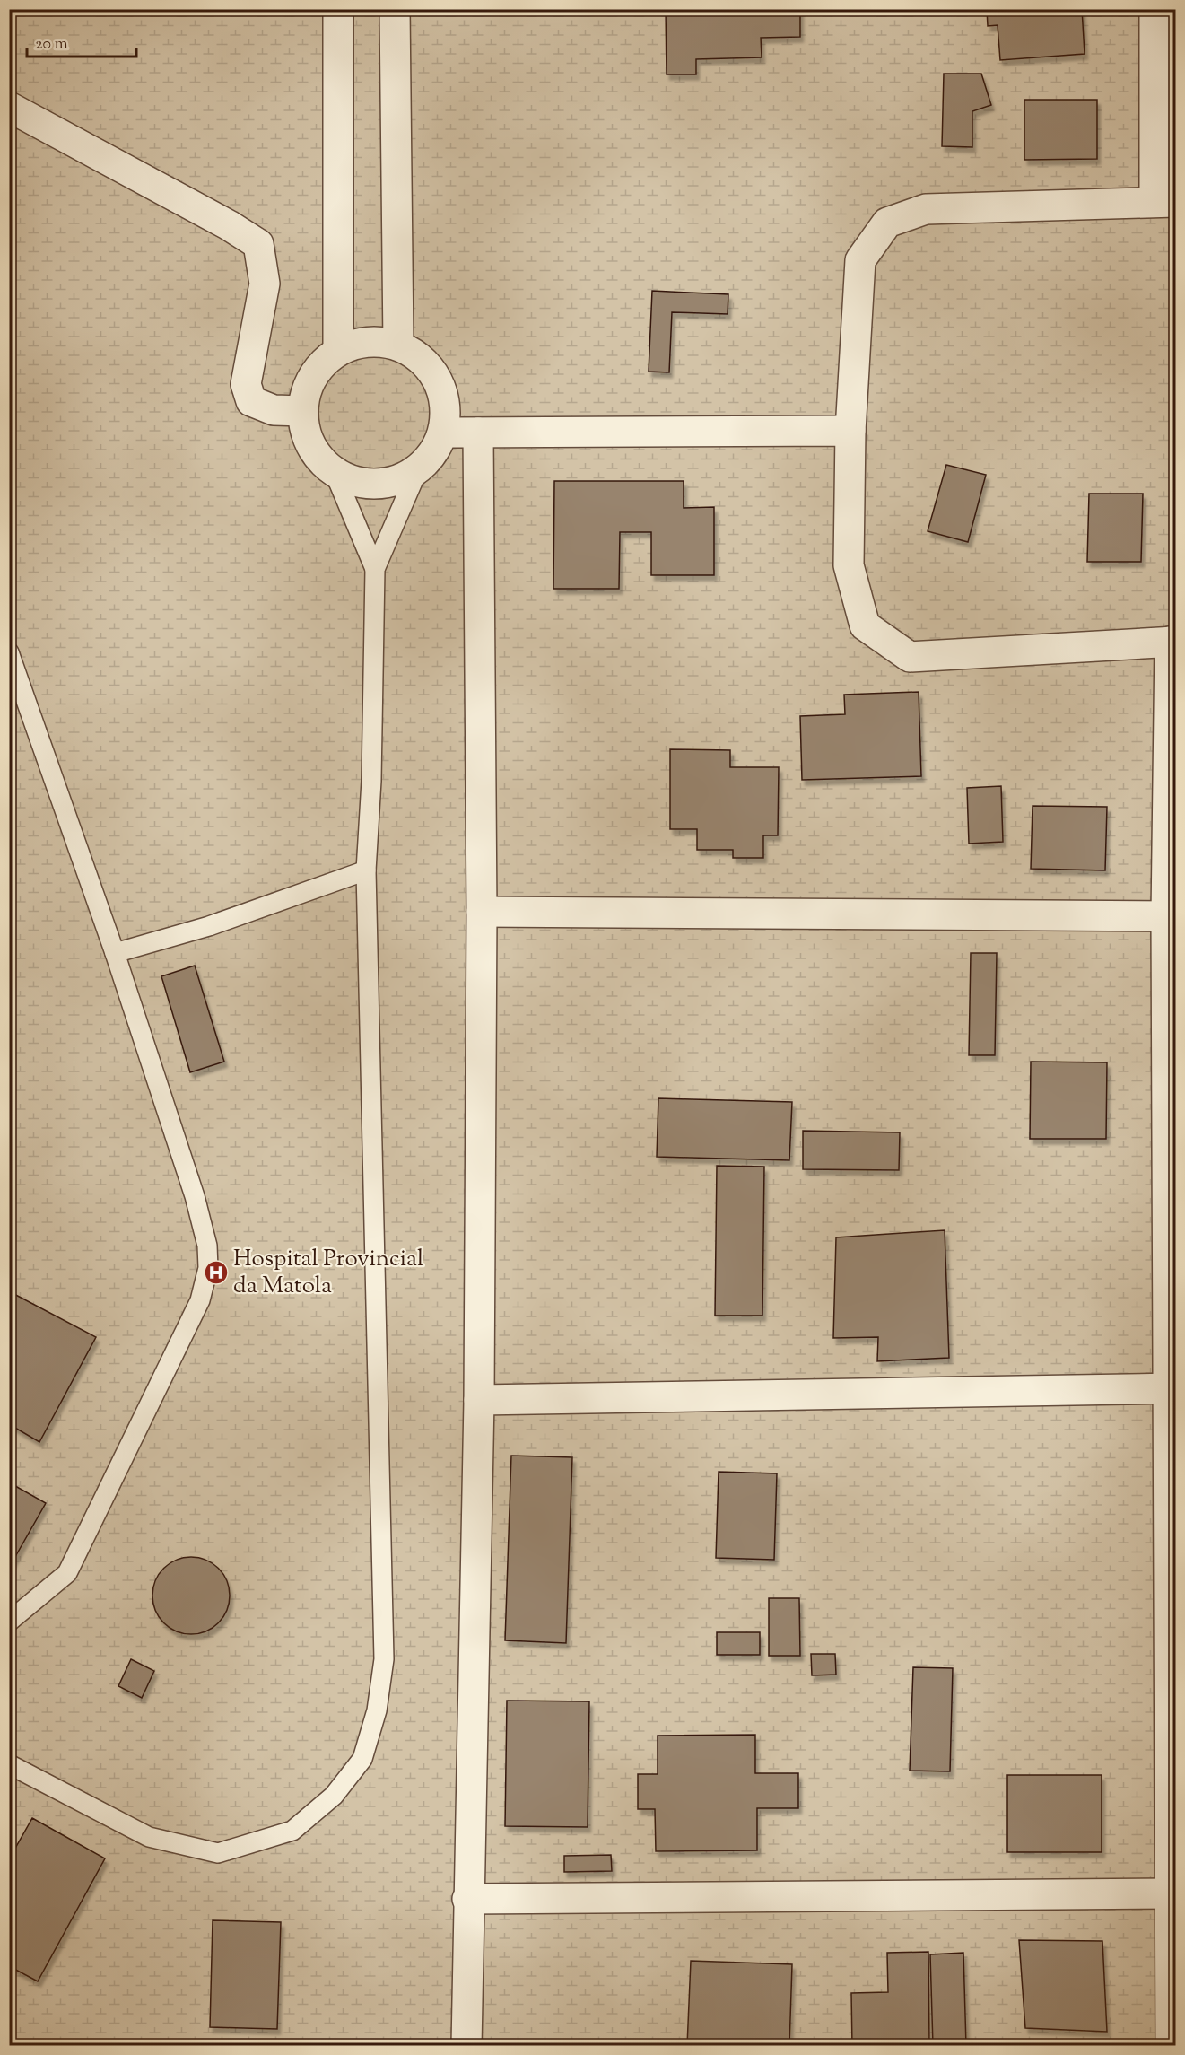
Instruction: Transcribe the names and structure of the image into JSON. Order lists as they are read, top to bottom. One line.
{"places":{"hospital":["Hospital Provincial da Matola"]},"scale_bar":"20 m"}
